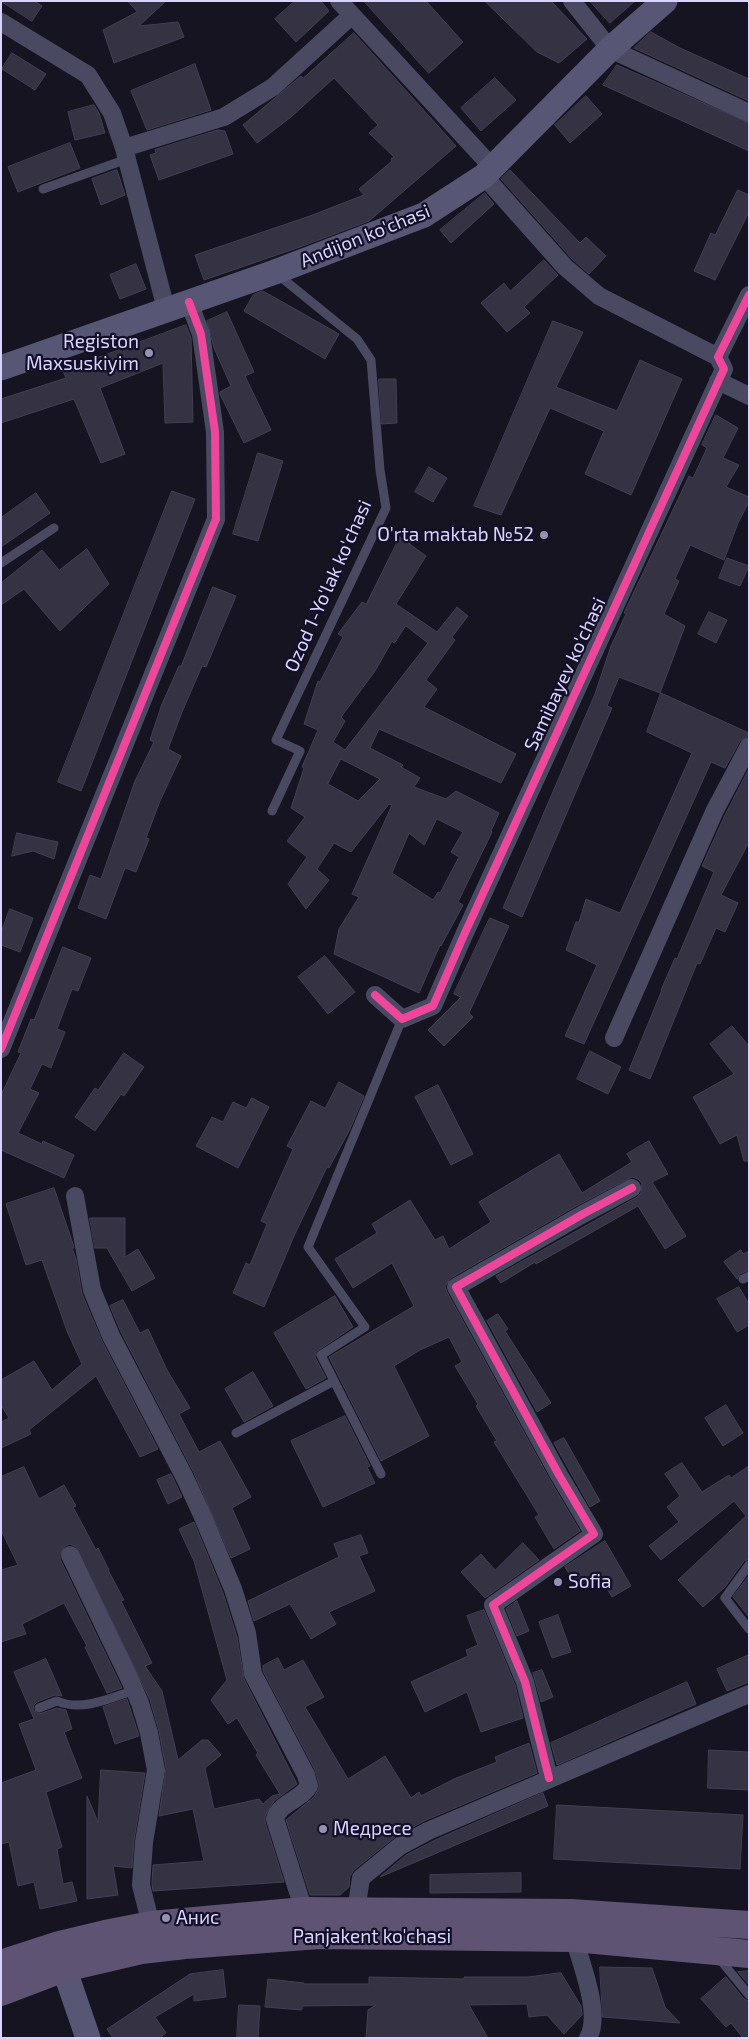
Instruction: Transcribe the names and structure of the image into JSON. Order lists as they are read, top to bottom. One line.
{"streets":{"main road":["Panjakent ko'chasi"],"street":["Andijon ko'chasi","Samibayev ko'chasi"],"lane":["Ozod 1-Yo'lak ko'chasi"]},"crossings":[["Andijon ko'chasi","Ozod 1-Yo'lak ko'chasi"]],"places":["Registon Maxsuskiyim","O'rta maktab №52","Sofia","Медресе","Анис"]}
